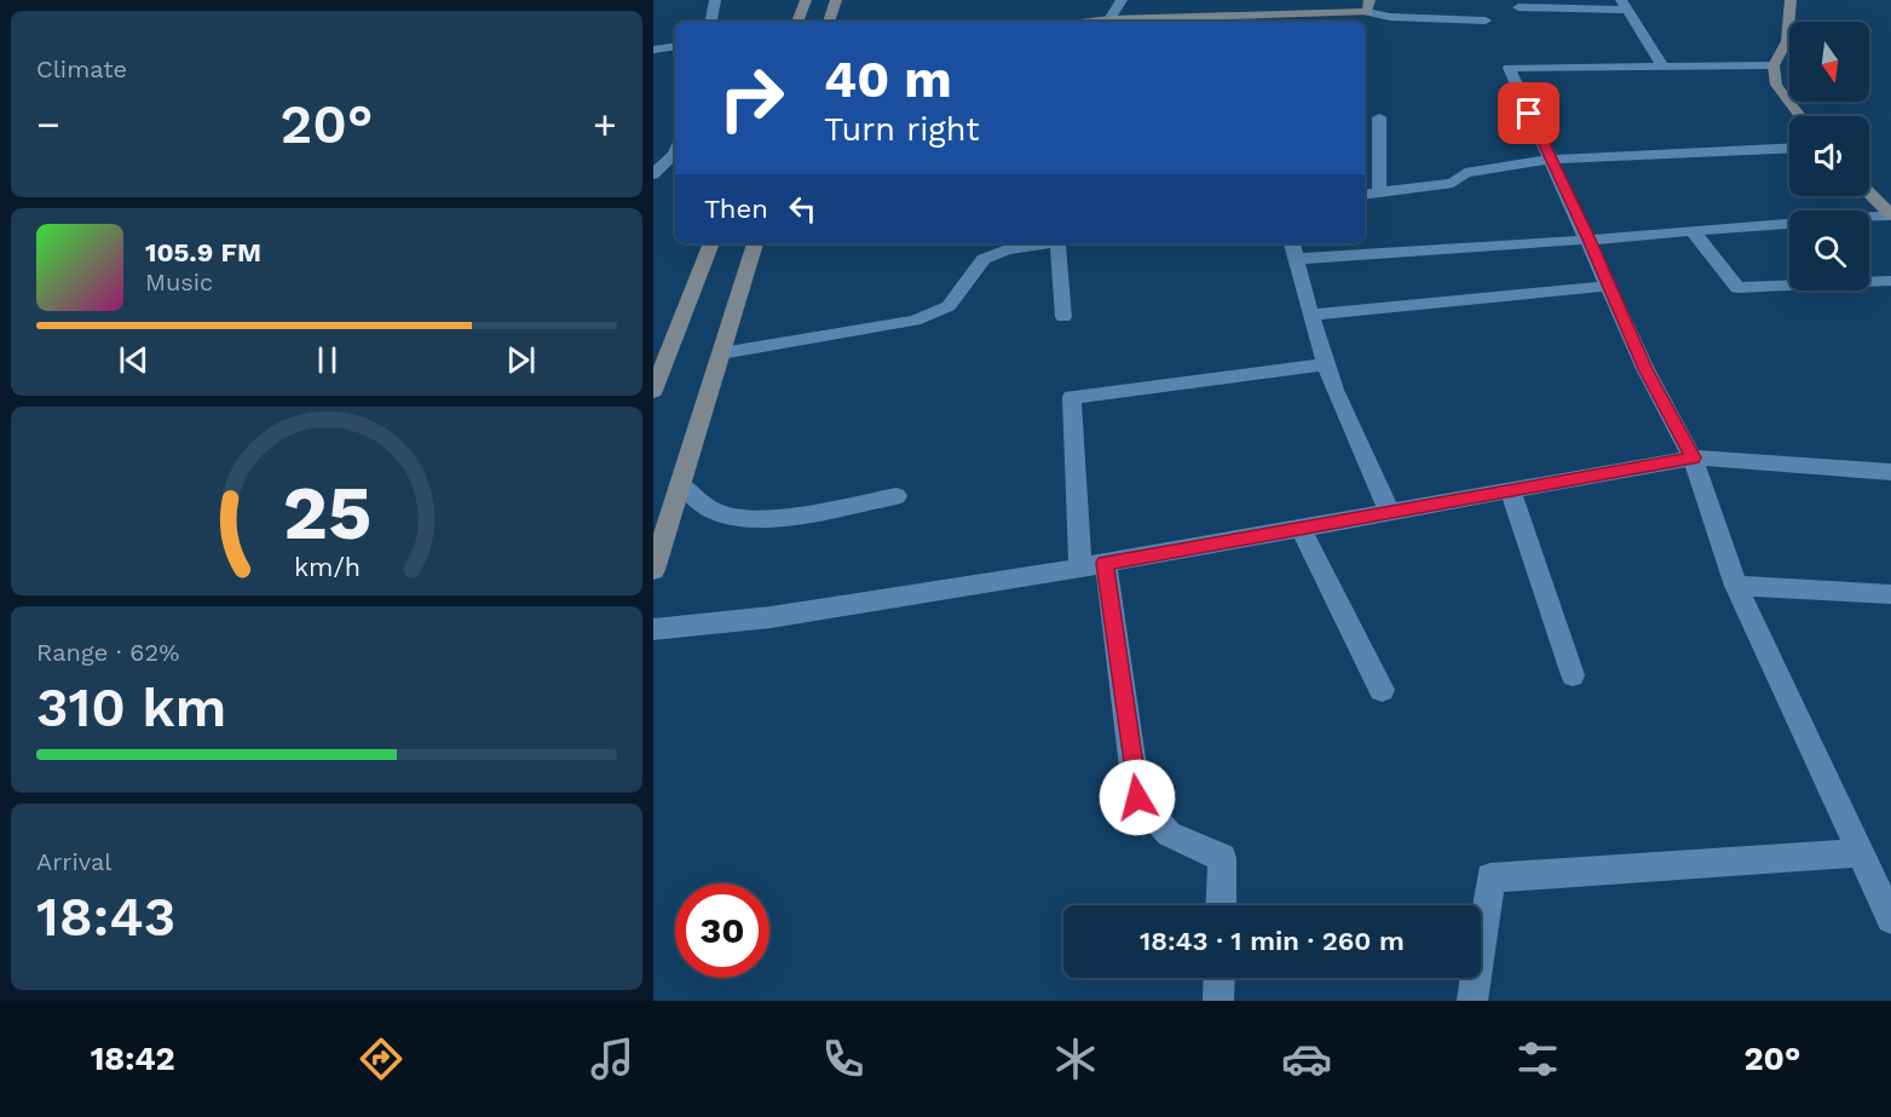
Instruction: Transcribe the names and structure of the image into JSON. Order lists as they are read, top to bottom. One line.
{"north":"bottom","page":{"tile":["Climate",["Range · 62%","310 km"],["Arrival","18:43"]],"turn":["40 m","Turn right"],"heat":["−","20°","+"],"then":"Then","song":["105.9 FM","Music"],"limit":"30","trip":"18:43 · 1 min · 260 m","tabs":["18:42","20°"],"gauge":["25","km/h"]}}
